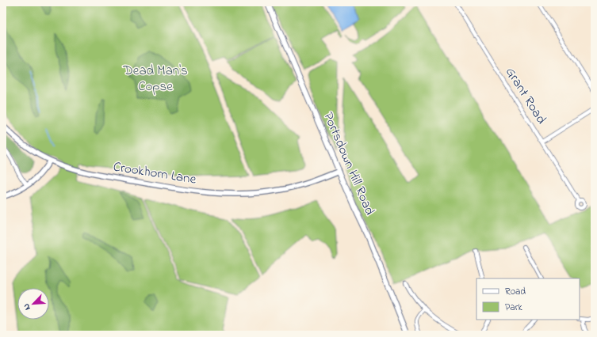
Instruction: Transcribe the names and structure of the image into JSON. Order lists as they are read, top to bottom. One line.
{"streets":{"main road":["Portsdown Hill Road"],"street":["Grant Road","Crookhorn Lane"]},"crossings":[["Portsdown Hill Road","Crookhorn Lane"]],"parks":["Dead Man's Copse"],"legend":["Road","Park"],"north":"bottom left"}
